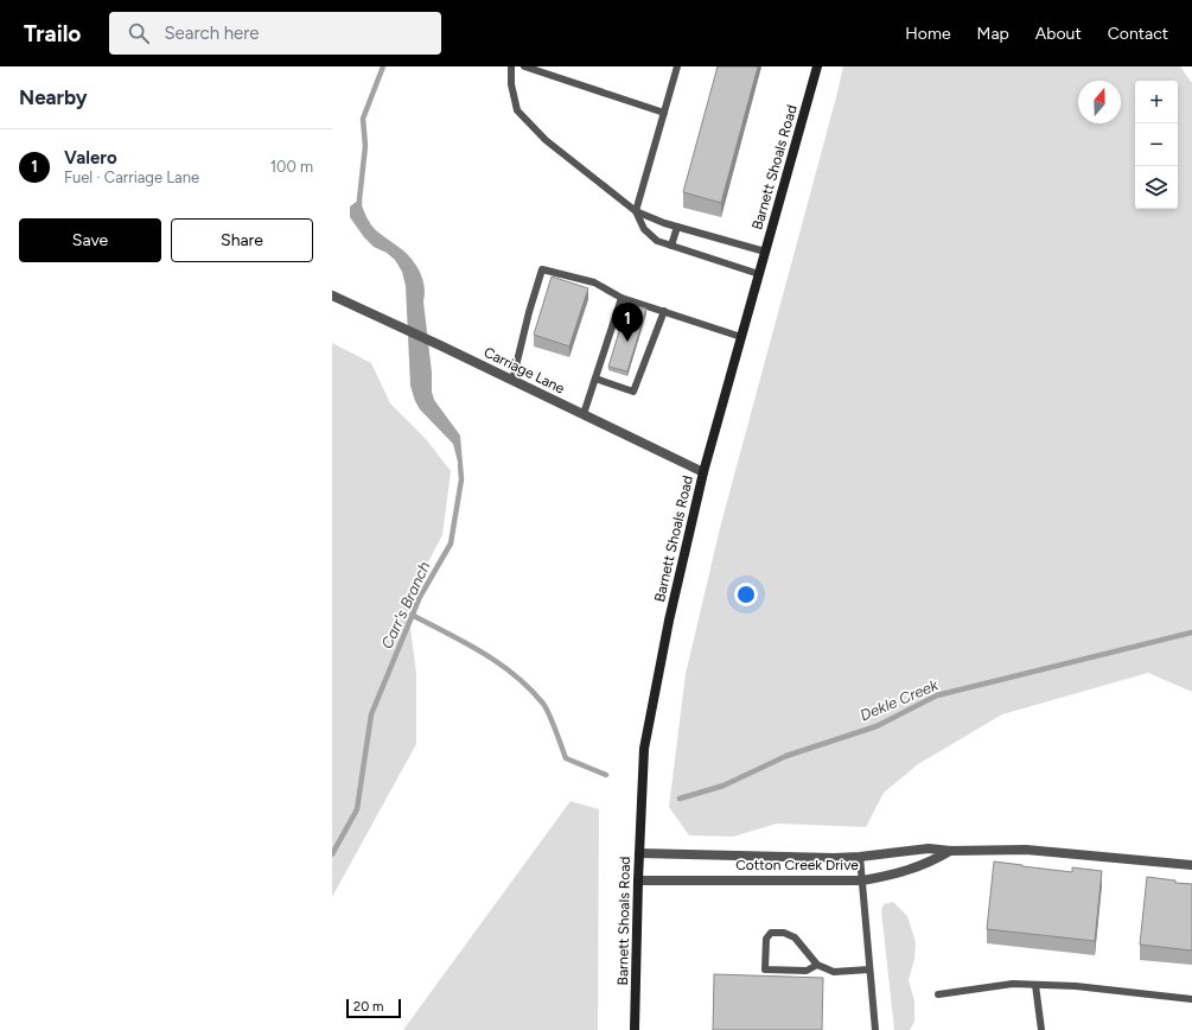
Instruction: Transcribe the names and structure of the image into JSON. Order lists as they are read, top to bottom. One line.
{"streets":{"main road":["Barnett Shoals Road"],"street":["Carriage Lane","Cotton Creek Drive"]},"crossings":[["Barnett Shoals Road","Carriage Lane"],["Barnett Shoals Road","Cotton Creek Drive"]],"water":["Carr's Branch","Dekle Creek"],"scale_bar":"20 m","north":"top","page":{"header":"Trailo","search":"Search here","nav":["Home","Map","About","Contact"],"heading":"Nearby","map_buttons":["+","−"],"list":[{"mark":"1","name":"Valero","note":"Fuel · Carriage Lane","value":"100 m"}],"buttons":["Save","Share"],"pins":"1","scale":"20 m"}}
